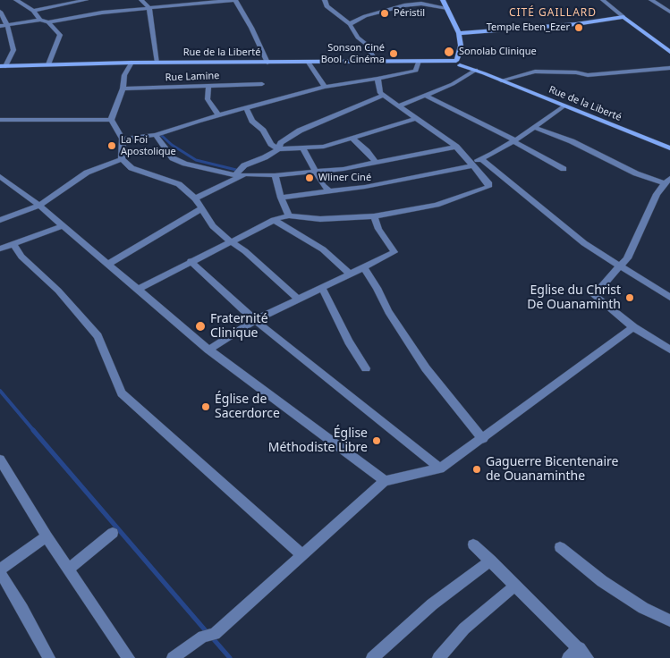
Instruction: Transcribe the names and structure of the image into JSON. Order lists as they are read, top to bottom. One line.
{"streets":{"street":["Rue de la Liberté","Rue Lamine"]},"districts":["CITÉ GAILLARD"],"places":["Péristil","Temple Eben_Ezer","Sonolab Clinique","Sonson Ciné Bool , Cinéma","La Foi Apostolique","Wliner Ciné","Eglise du Christ De Ouanaminth","Fraternité Clinique","Église de Sacerdorce","Église Méthodiste Libre","Gaguerre Bicentenaire de Ouanaminthe"]}
